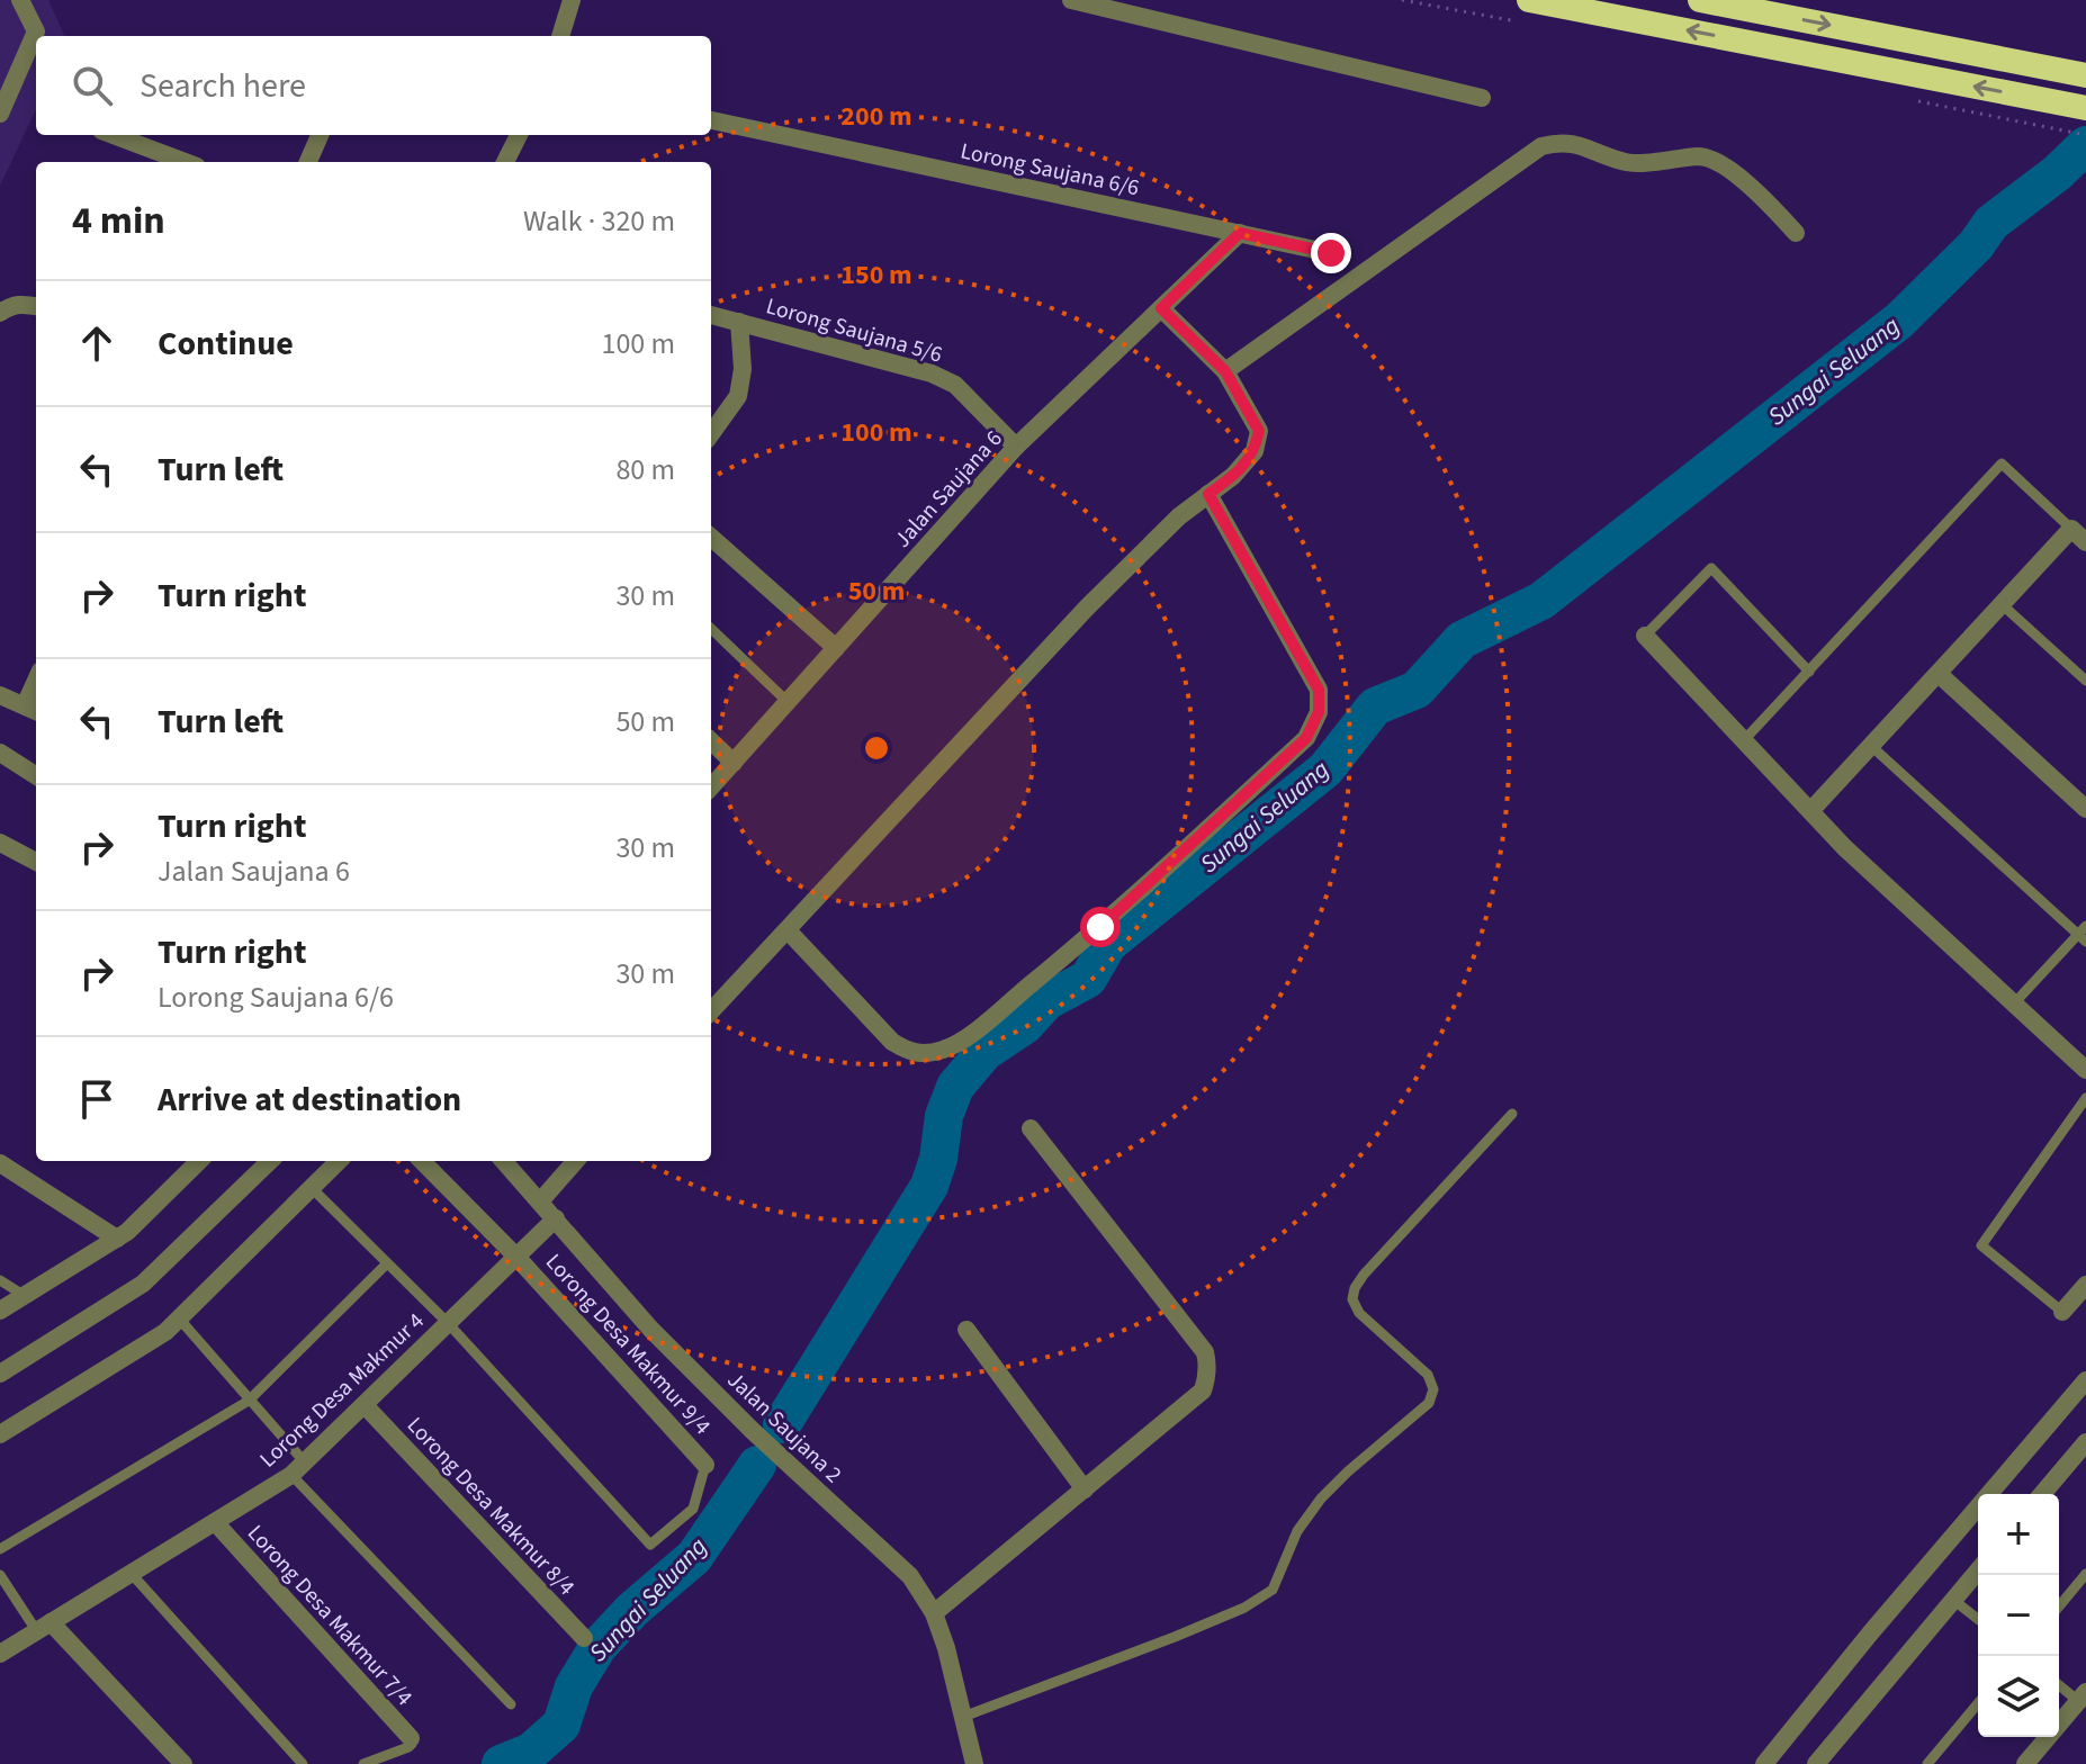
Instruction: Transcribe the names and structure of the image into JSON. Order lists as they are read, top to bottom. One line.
{"streets":{"street":["Lorong Saujana 6/6","Lorong Saujana 5/6","Jalan Saujana 6","Lorong Desa Makmur 9/4","Lorong Desa Makmur 4","Jalan Saujana 2","Lorong Desa Makmur 8/4","Lorong Desa Makmur 7/4"]},"crossings":[["Lorong Saujana 6/6","Jalan Saujana 6"],["Lorong Saujana 5/6","Jalan Saujana 6"],["Lorong Desa Makmur 9/4","Lorong Desa Makmur 4"],["Lorong Desa Makmur 4","Jalan Saujana 2"],["Lorong Desa Makmur 4","Lorong Desa Makmur 8/4"],["Lorong Desa Makmur 4","Lorong Desa Makmur 7/4"]],"water":["Sungai Seluang"],"page":{"search":"Search here","heading":["4 min","Walk · 320 m"],"list":[["Continue","100 m"],["Turn left","80 m"],["Turn right","30 m"],["Turn left","50 m"],["Turn right","Jalan Saujana 6","30 m"],["Turn right","Lorong Saujana 6/6","30 m"],"Arrive at destination"],"map_buttons":["+","−"]},"rings":["200 m","150 m","100 m","50 m"]}
